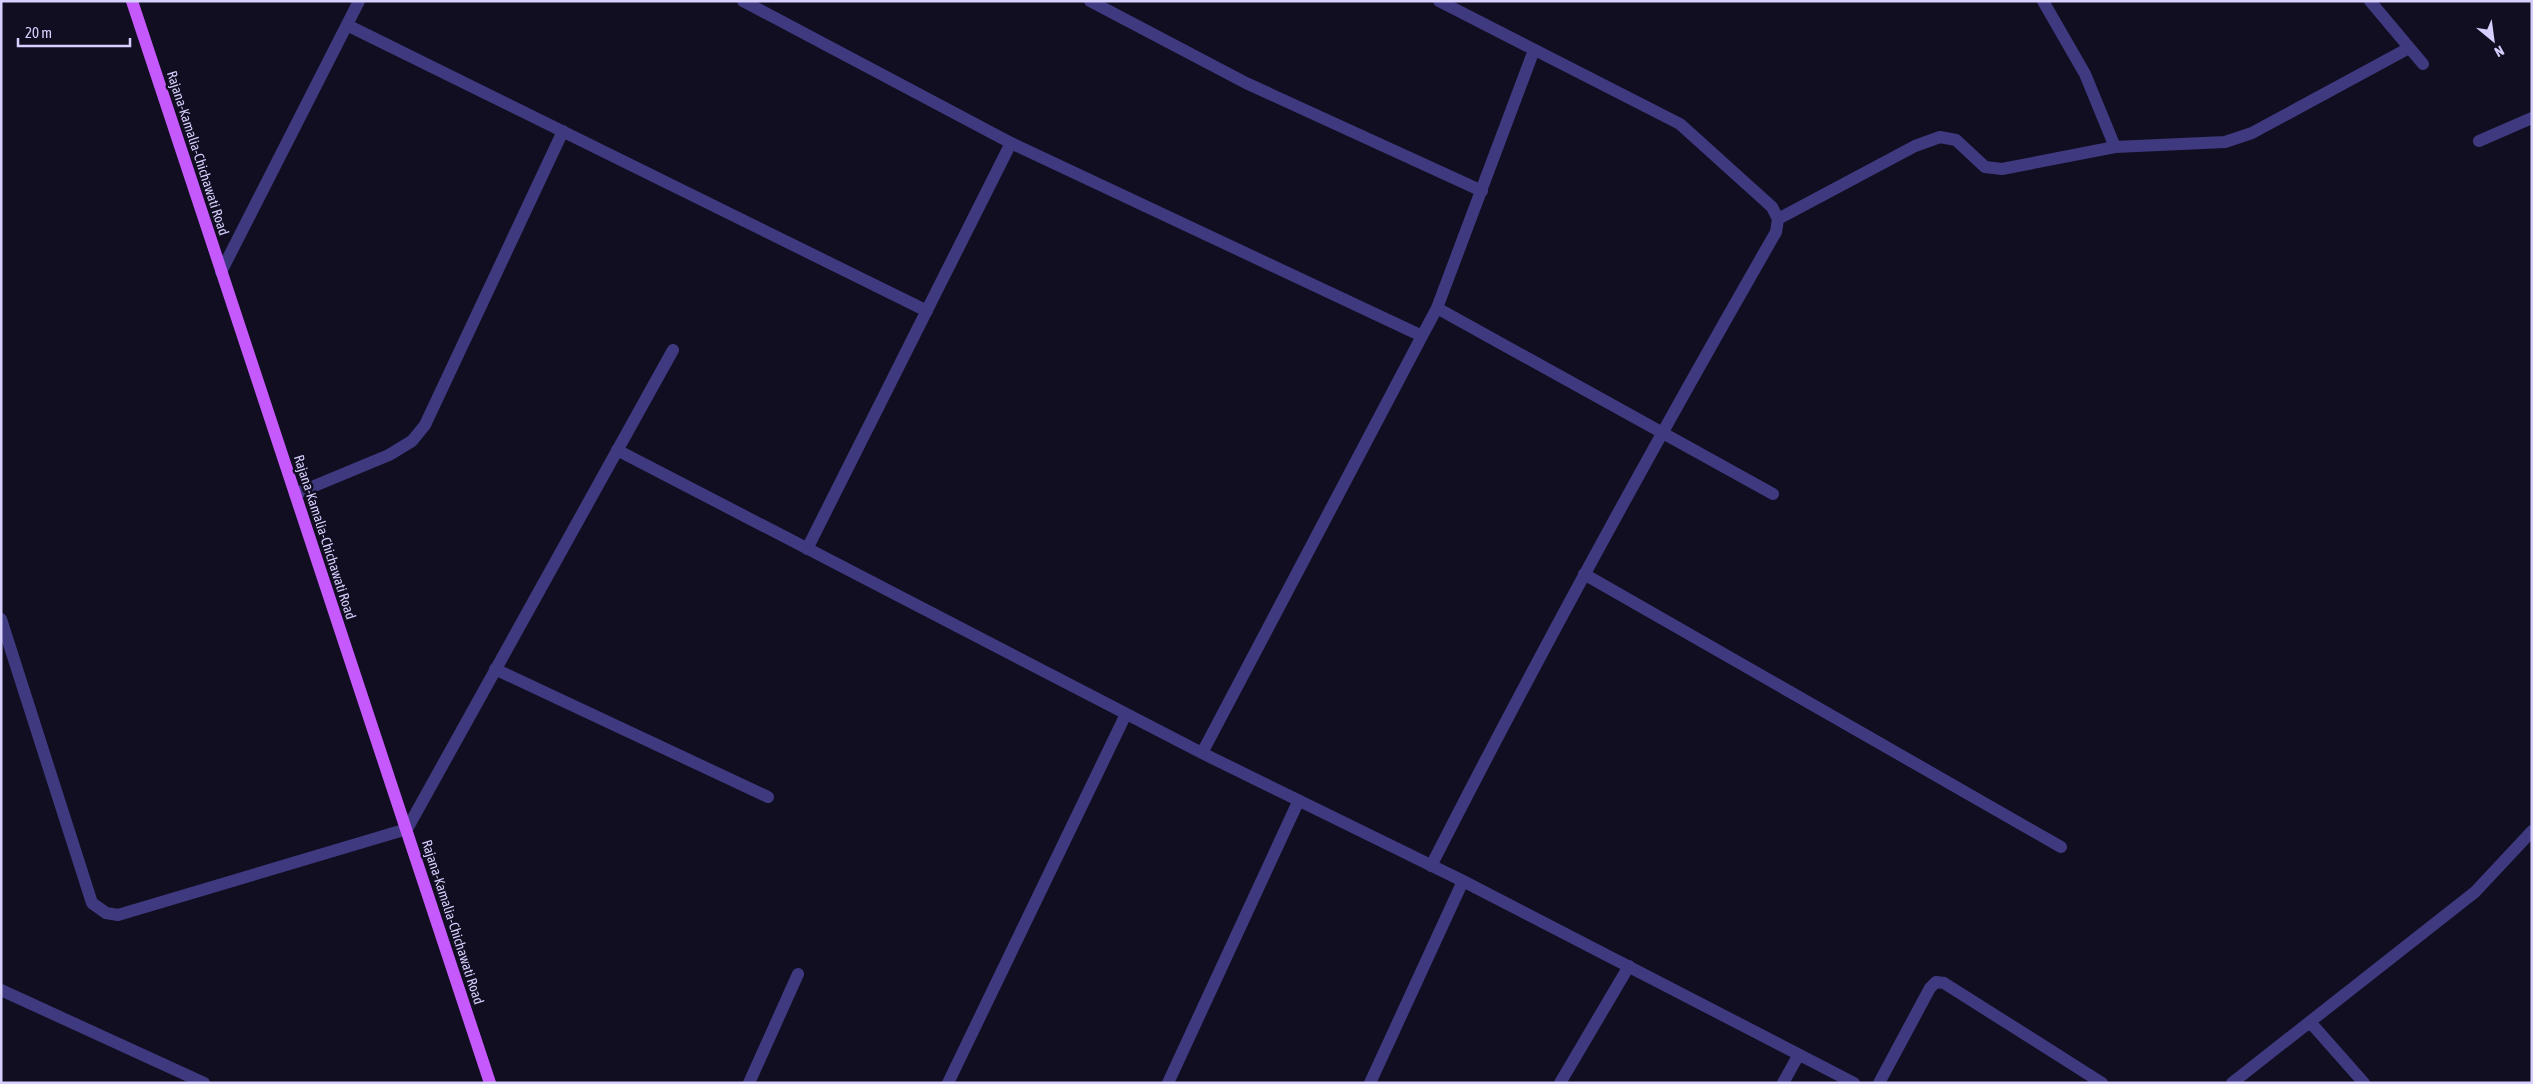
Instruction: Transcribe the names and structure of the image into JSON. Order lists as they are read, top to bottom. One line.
{"streets":{"main road":["Rajana-Kamalia-Chichawati Road"]},"scale_bar":"20 m","north":"bottom right"}
